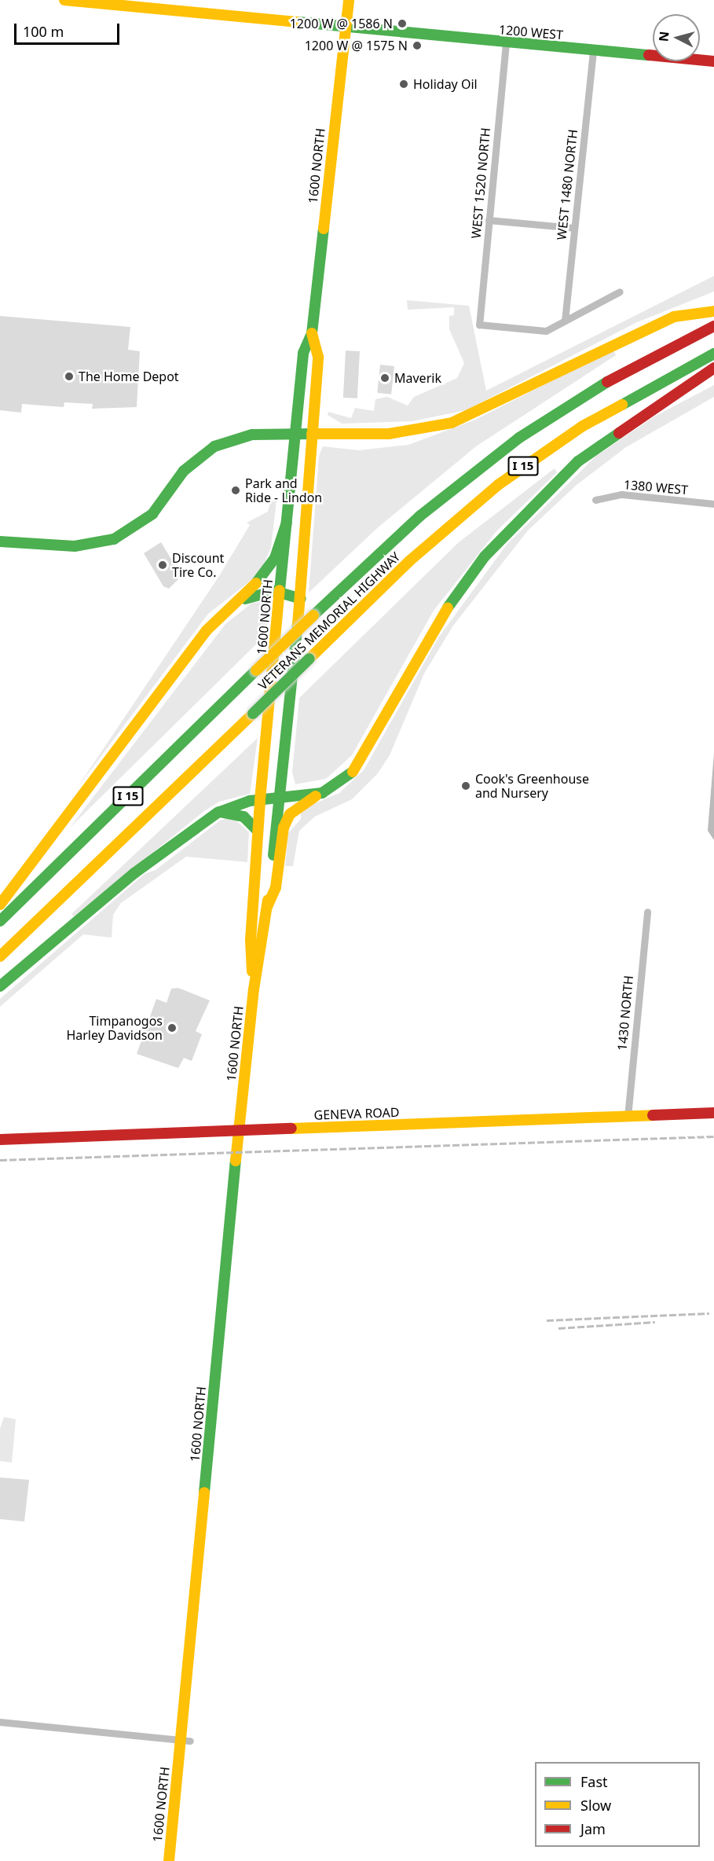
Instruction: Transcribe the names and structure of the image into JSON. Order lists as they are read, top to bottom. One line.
{"streets":{"main road":["1200 WEST","1600 NORTH","I 15","VETERANS MEMORIAL HIGHWAY","GENEVA ROAD"],"street":["WEST 1520 NORTH","WEST 1480 NORTH","1380 WEST","1430 NORTH"]},"crossings":[["1200 WEST","1600 NORTH"],["1200 WEST","WEST 1520 NORTH"],["1200 WEST","WEST 1480 NORTH"],["1600 NORTH","GENEVA ROAD"],["WEST 1520 NORTH","WEST 1480 NORTH"],["1430 NORTH","GENEVA ROAD"]],"places":["1200 W @ 1586 N","1200 W @ 1575 N","Holiday Oil","The Home Depot","Maverik","Park and Ride - Lindon","Discount Tire Co.","Cook's Greenhouse and Nursery","Timpanogos Harley Davidson"],"legend":["Fast","Slow","Jam"],"scale_bar":"100 m","north":"left"}
